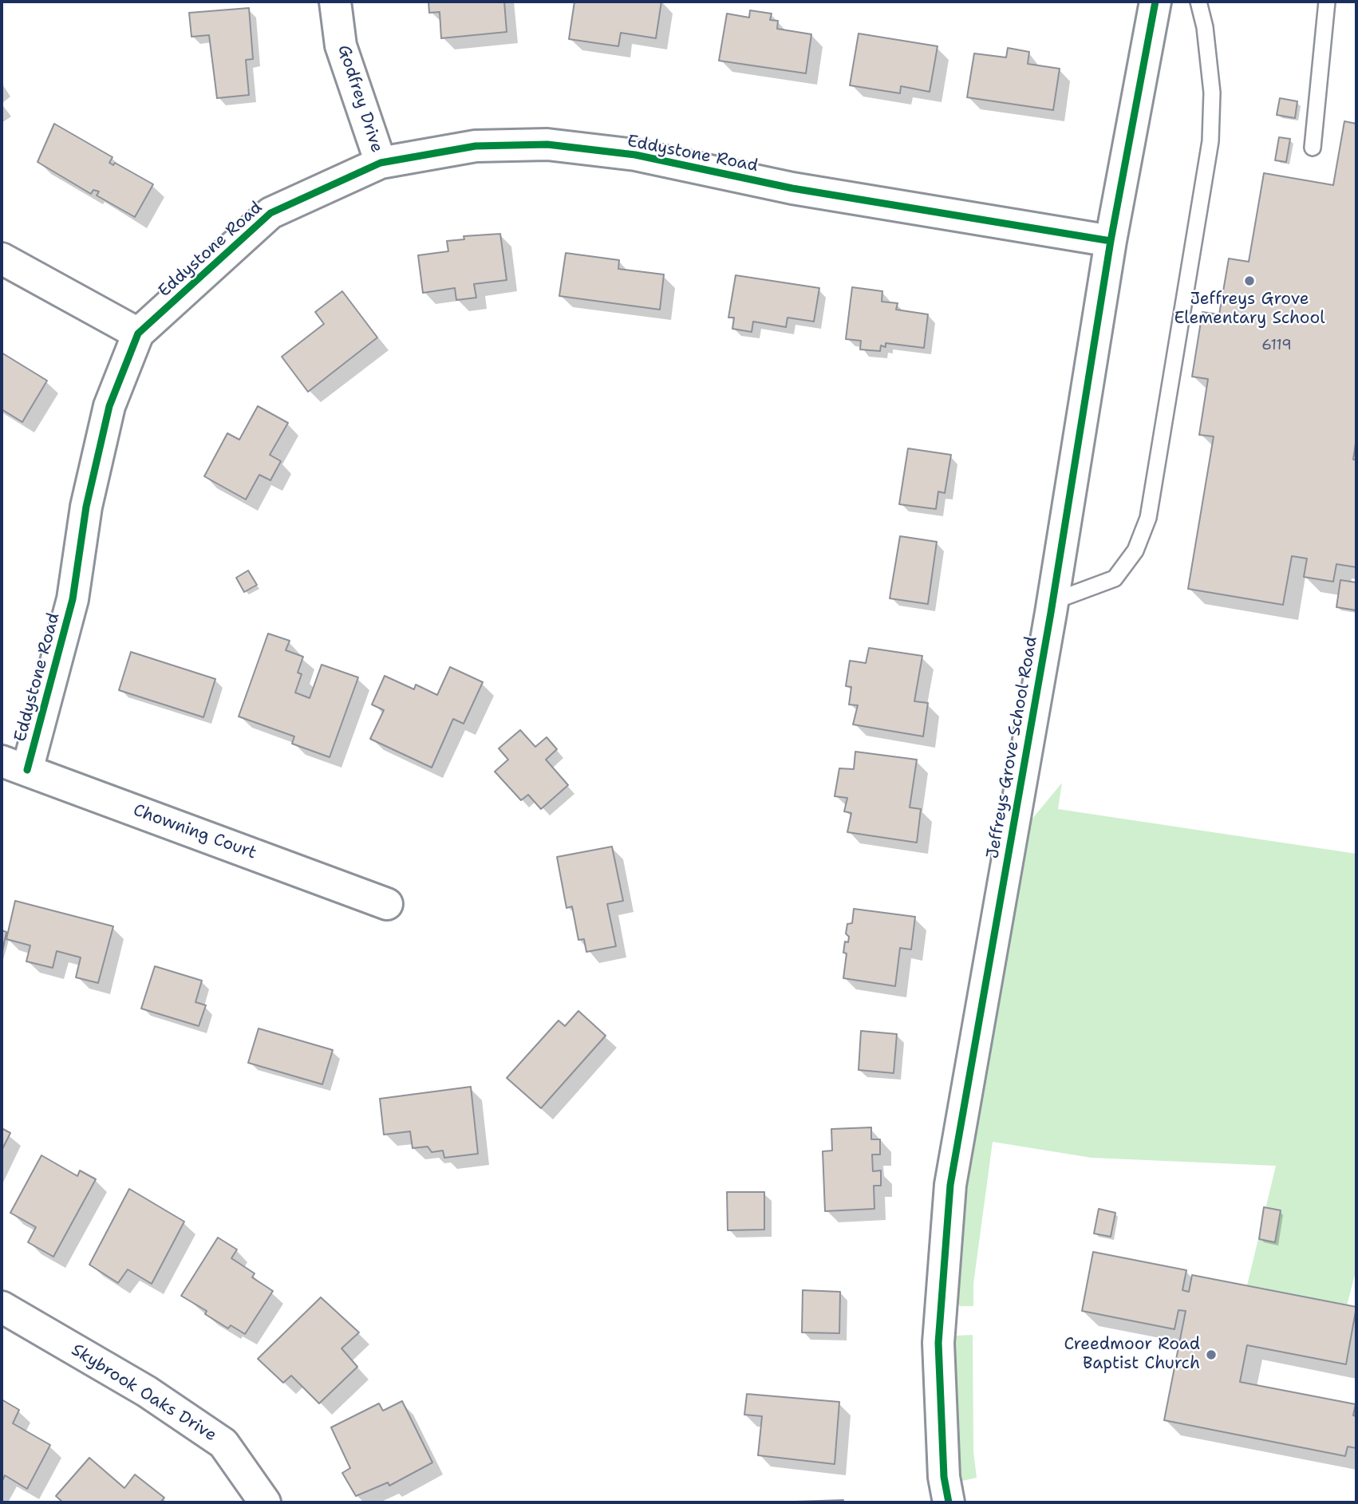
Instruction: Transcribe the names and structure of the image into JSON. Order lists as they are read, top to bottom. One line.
{"streets":{"street":["Godfrey Drive","Eddystone Road","Jeffreys Grove School Road","Chowning Court","Skybrook Oaks Drive"]},"crossings":[["Godfrey Drive","Eddystone Road"],["Eddystone Road","Jeffreys Grove School Road"],["Eddystone Road","Chowning Court"]],"places":["Jeffreys Grove Elementary School","Creedmoor Road Baptist Church"],"house_numbers":["6119"]}
